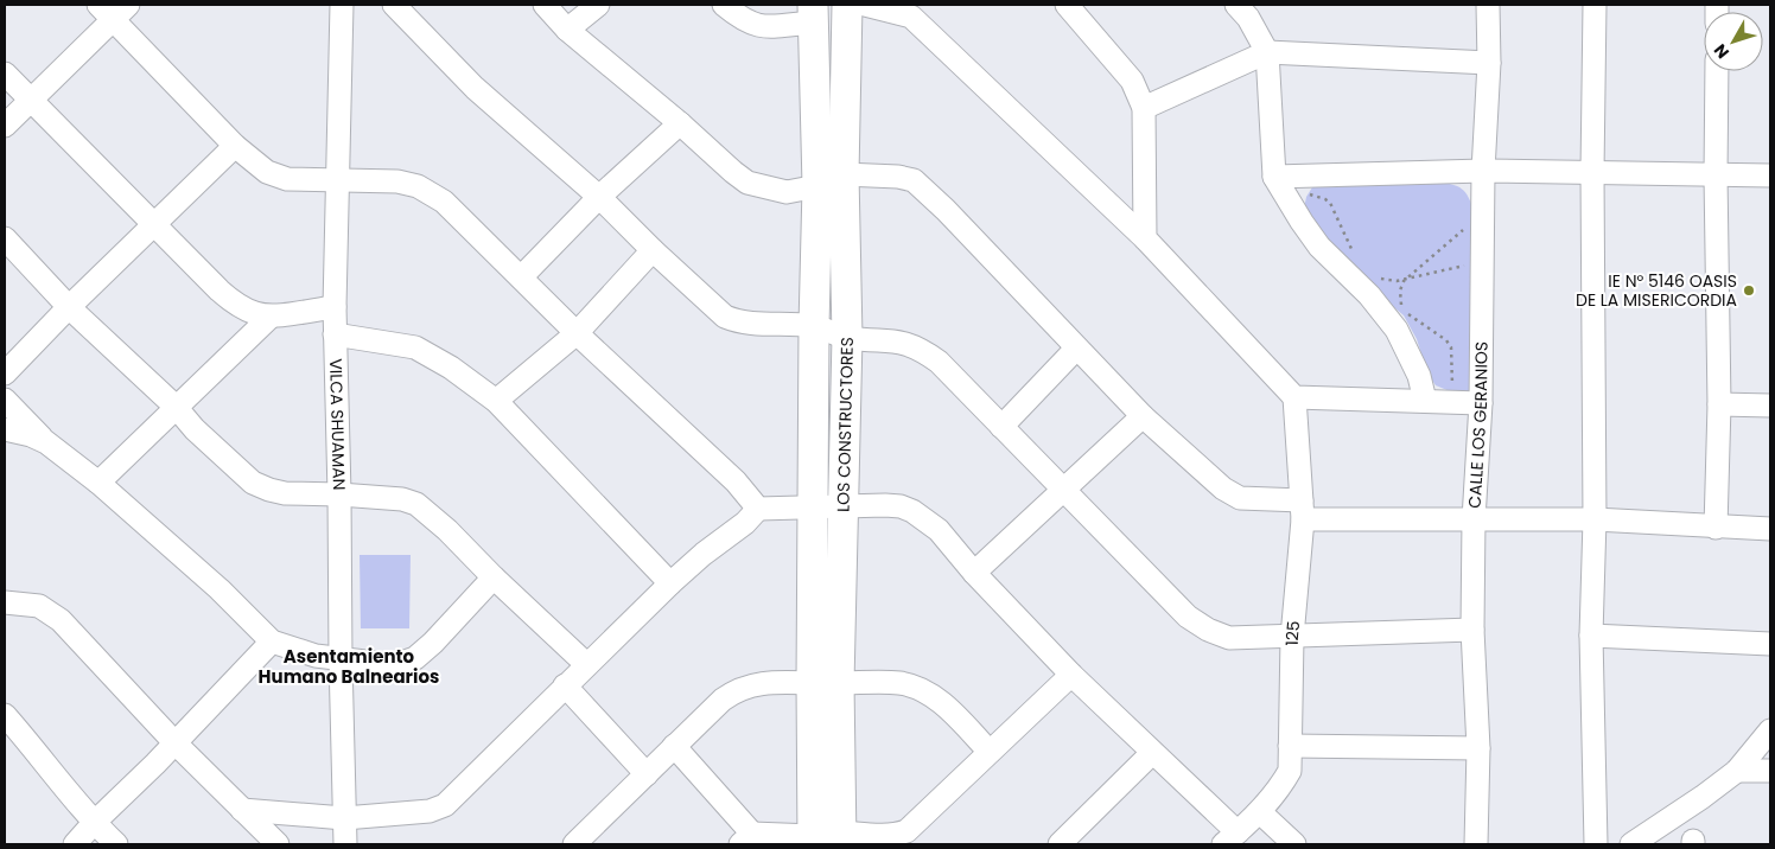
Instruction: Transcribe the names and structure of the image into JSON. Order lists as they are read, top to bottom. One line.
{"streets":{"main road":["LOS CONSTRUCTORES"],"street":["VILCA SHUAMAN","CALLE LOS GERANIOS","125"]},"districts":["Asentamiento Humano Balnearios"],"places":["IE N° 5146 OASIS DE LA MISERICORDIA"],"north":"bottom left"}
